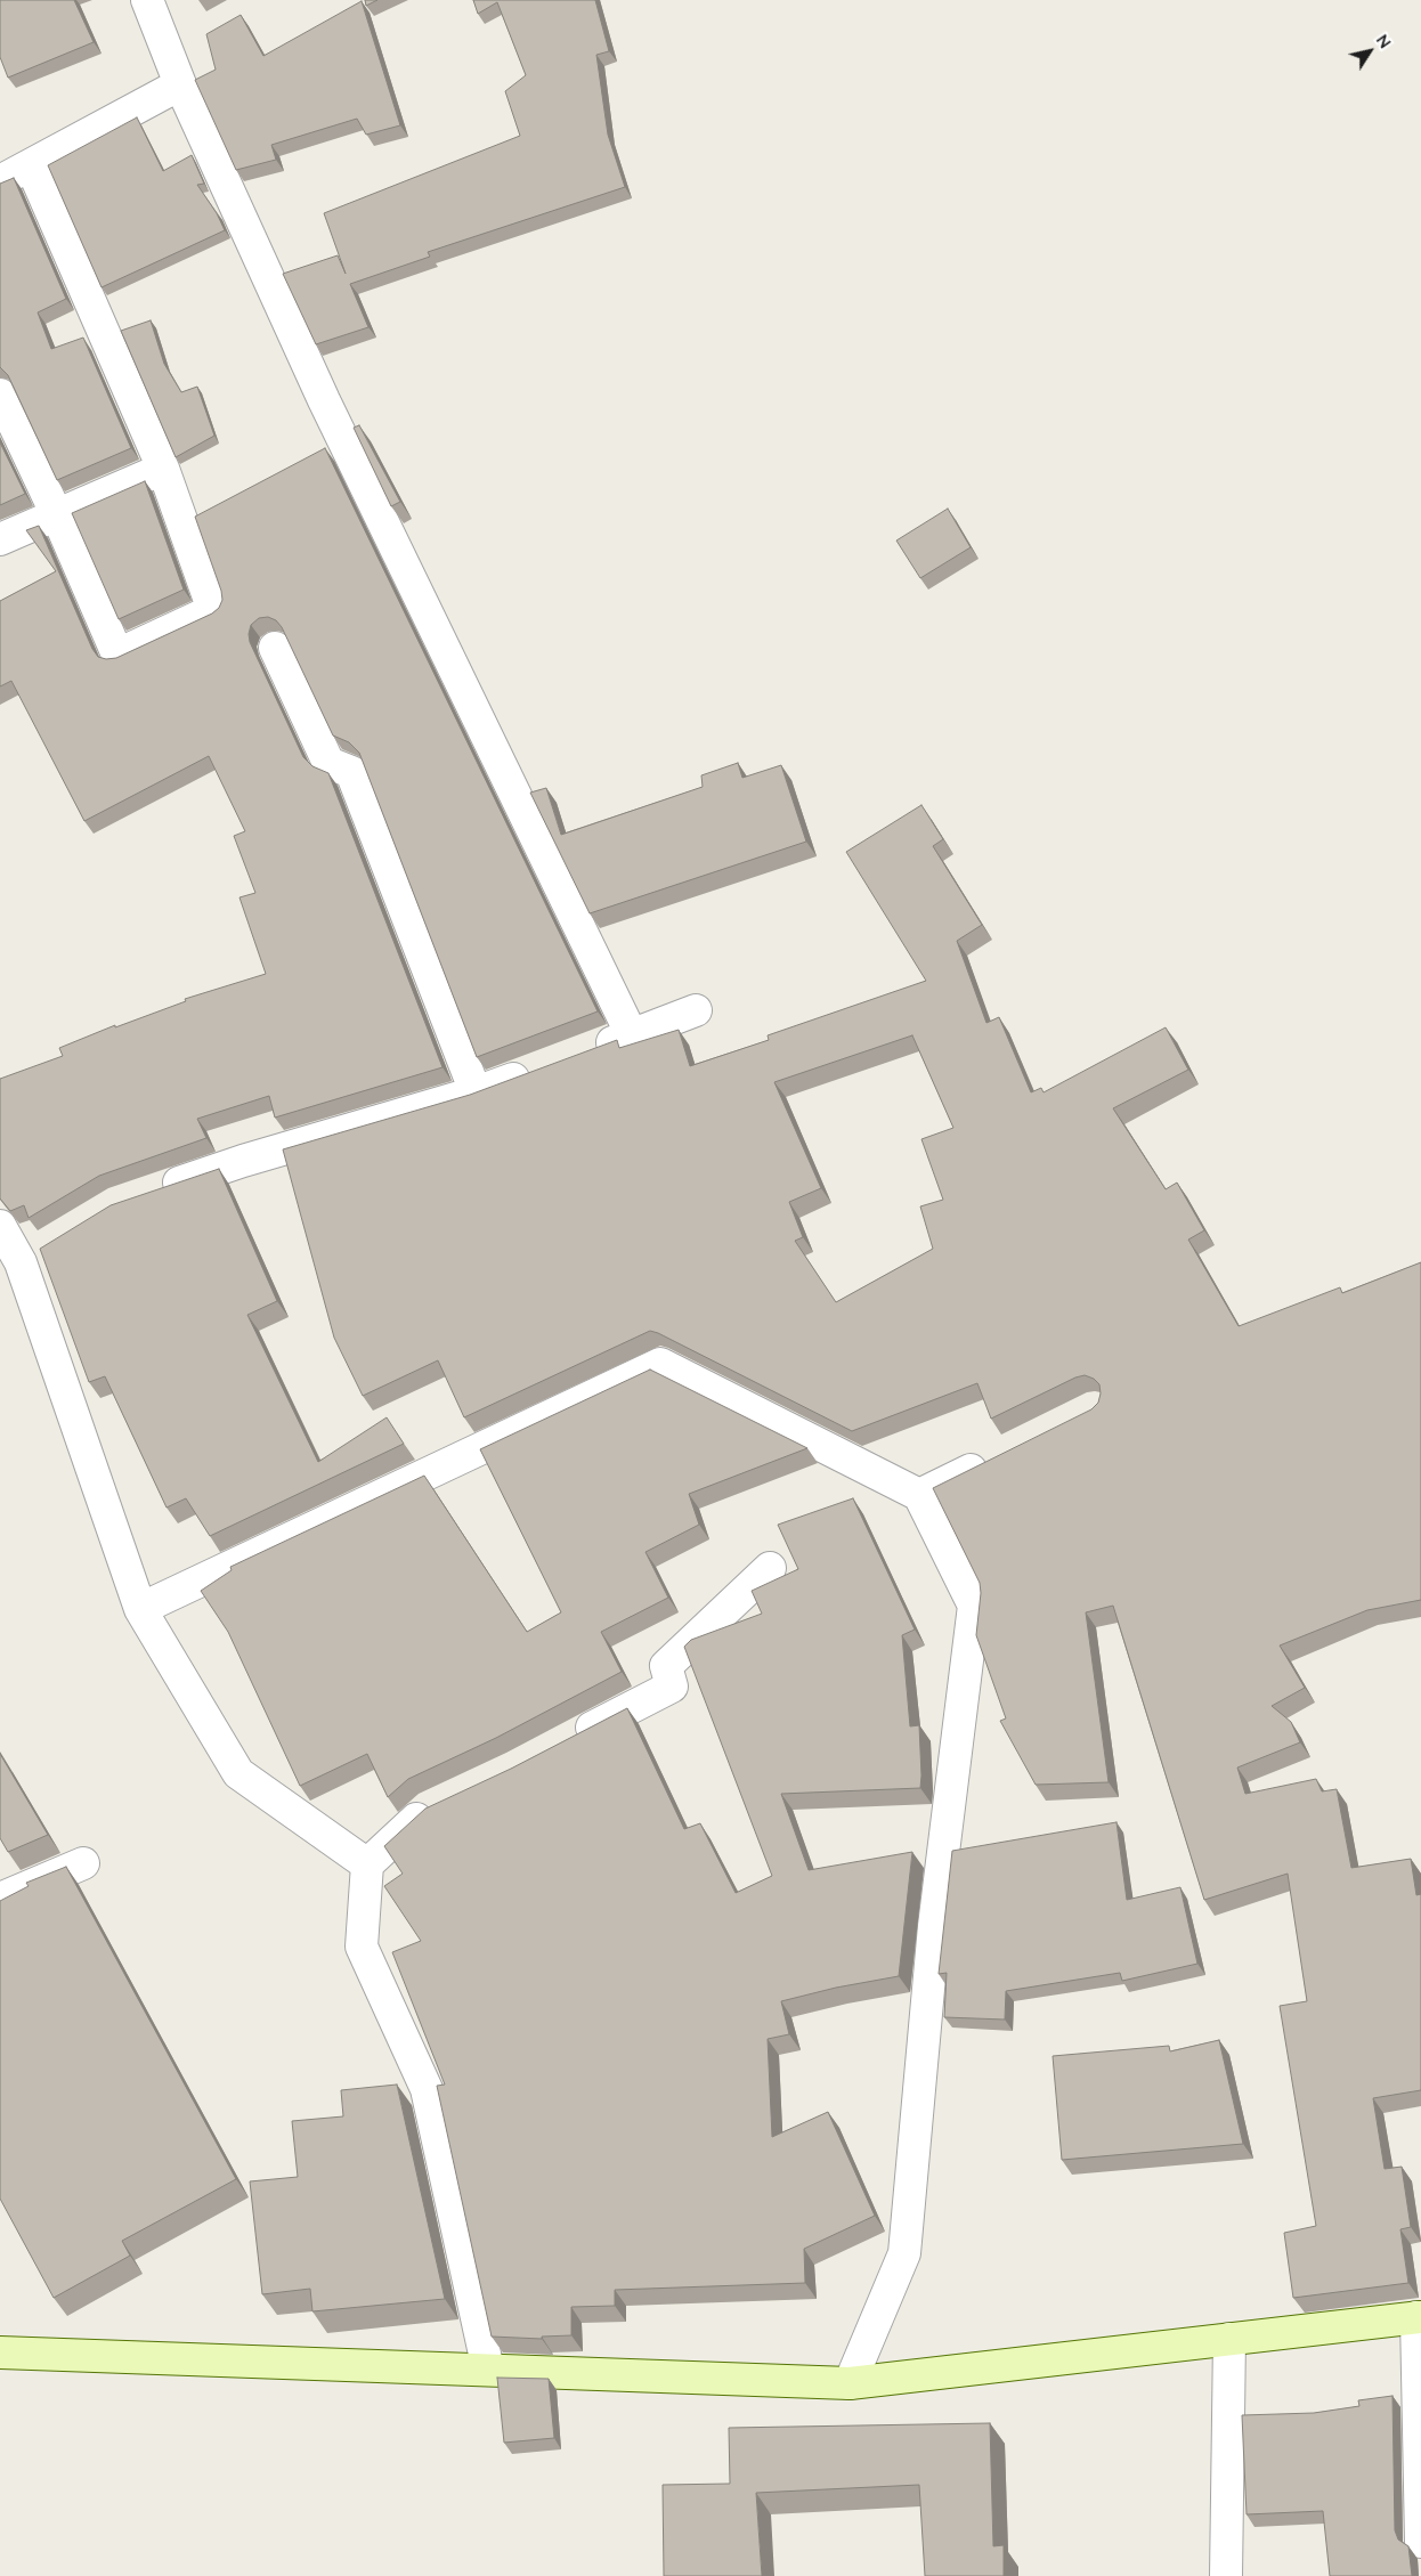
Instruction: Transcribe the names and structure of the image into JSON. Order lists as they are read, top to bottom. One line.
{"north":"top right"}
